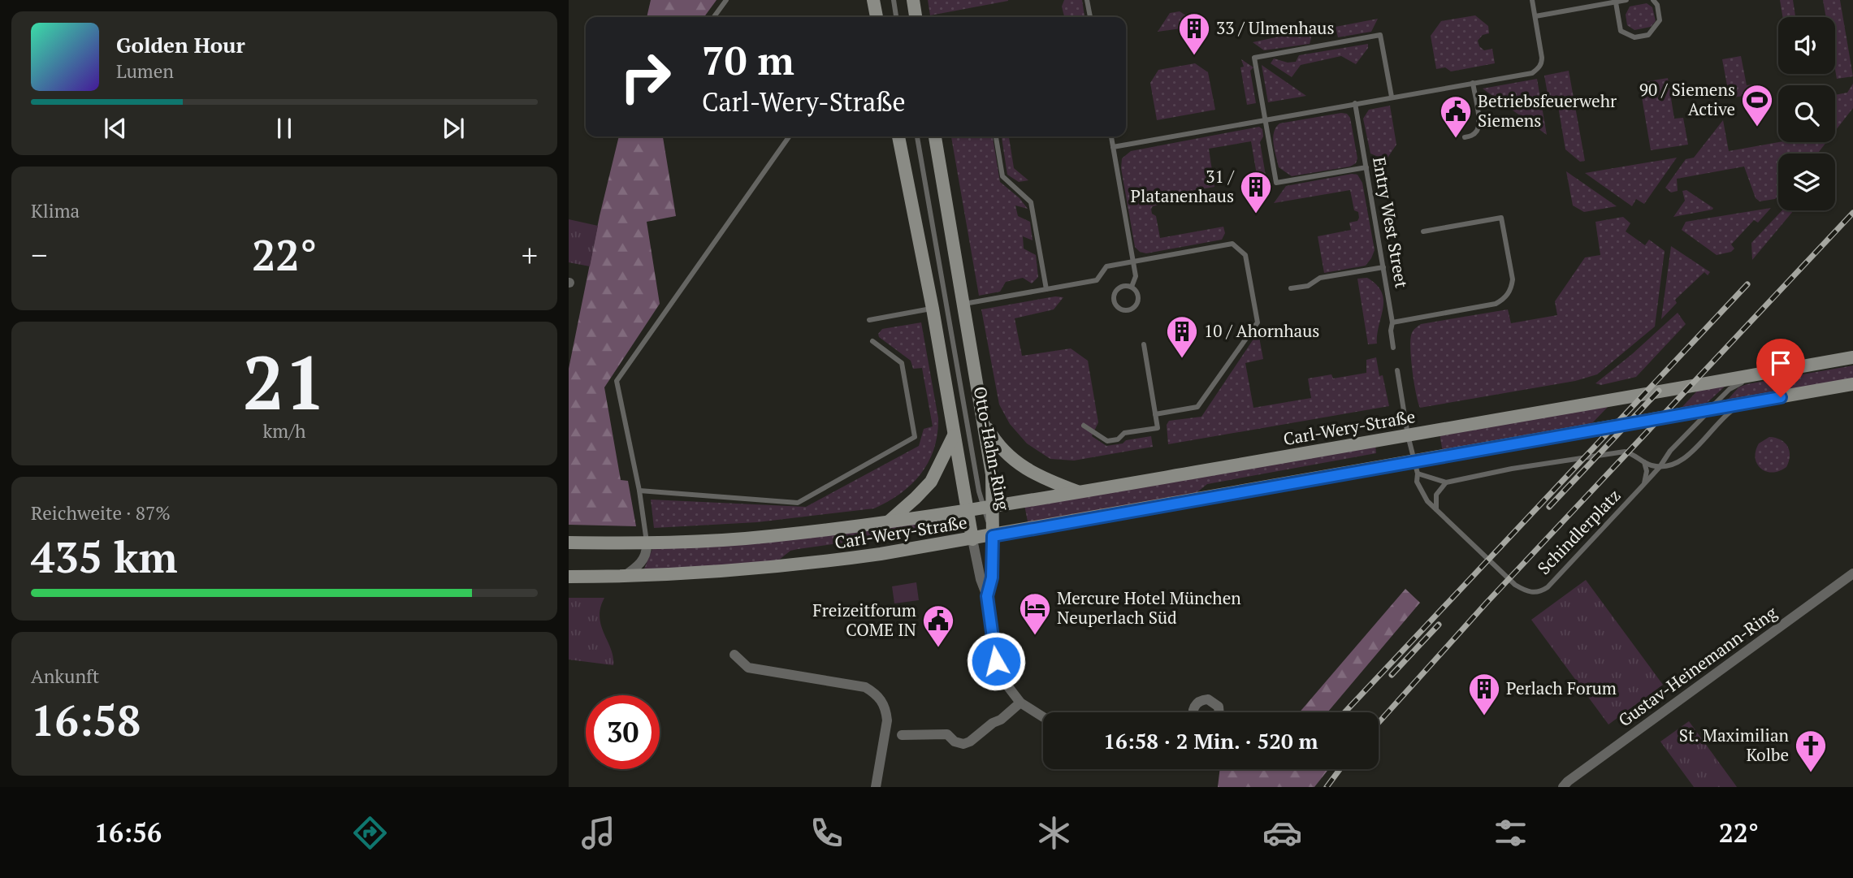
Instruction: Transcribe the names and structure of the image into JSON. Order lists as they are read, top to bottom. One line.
{"streets":{"main road":["Carl-Wery-Straße","Otto-Hahn-Ring"],"street":["Gustav-Heinemann-Ring"],"lane":["Entry West Street","Schindlerplatz"]},"crossings":[["Carl-Wery-Straße","Otto-Hahn-Ring"],["Carl-Wery-Straße","Schindlerplatz"]],"places":{"building":["33 / Ulmenhaus","31 / Platanenhaus","10 / Ahornhaus","Perlach Forum"],"sports":["90 / Siemens Active"],"public building":["Betriebsfeuerwehr Siemens","Freizeitforum COME IN"],"hotel":["Mercure Hotel München Neuperlach Süd"],"church":["St. Maximilian Kolbe"]},"page":{"turn":["70 m","Carl-Wery-Straße"],"song":["Golden Hour","Lumen"],"tile":["Klima",["21","km/h"],["Reichweite · 87%","435 km"],["Ankunft","16:58"]],"heat":["−","22°","+"],"limit":"30","trip":"16:58 · 2 Min. · 520 m","tabs":["16:56","22°"]}}
